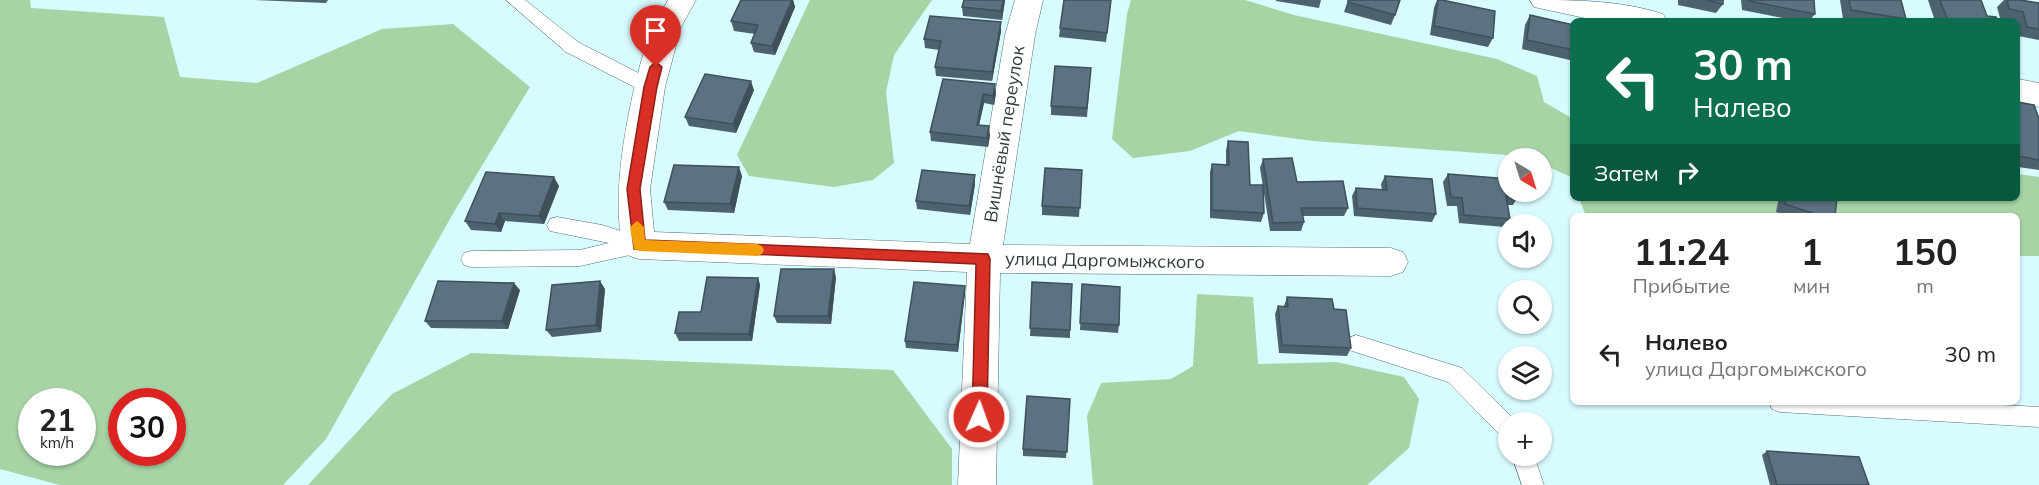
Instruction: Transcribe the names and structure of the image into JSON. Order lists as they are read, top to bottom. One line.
{"streets":{"street":["Вишнёвый переулок","улица Даргомыжского"]},"crossings":[["Вишнёвый переулок","улица Даргомыжского"]],"north":"bottom right","page":{"turn":["30 m","Налево"],"then":"Затем","map_buttons":"+","eta":["11:24","Прибытие","1","мин","150","m"],"list":[{"name":"Налево","note":"улица Даргомыжского","value":"30 m"}],"speed":"21 km/h","limit":"30"}}
